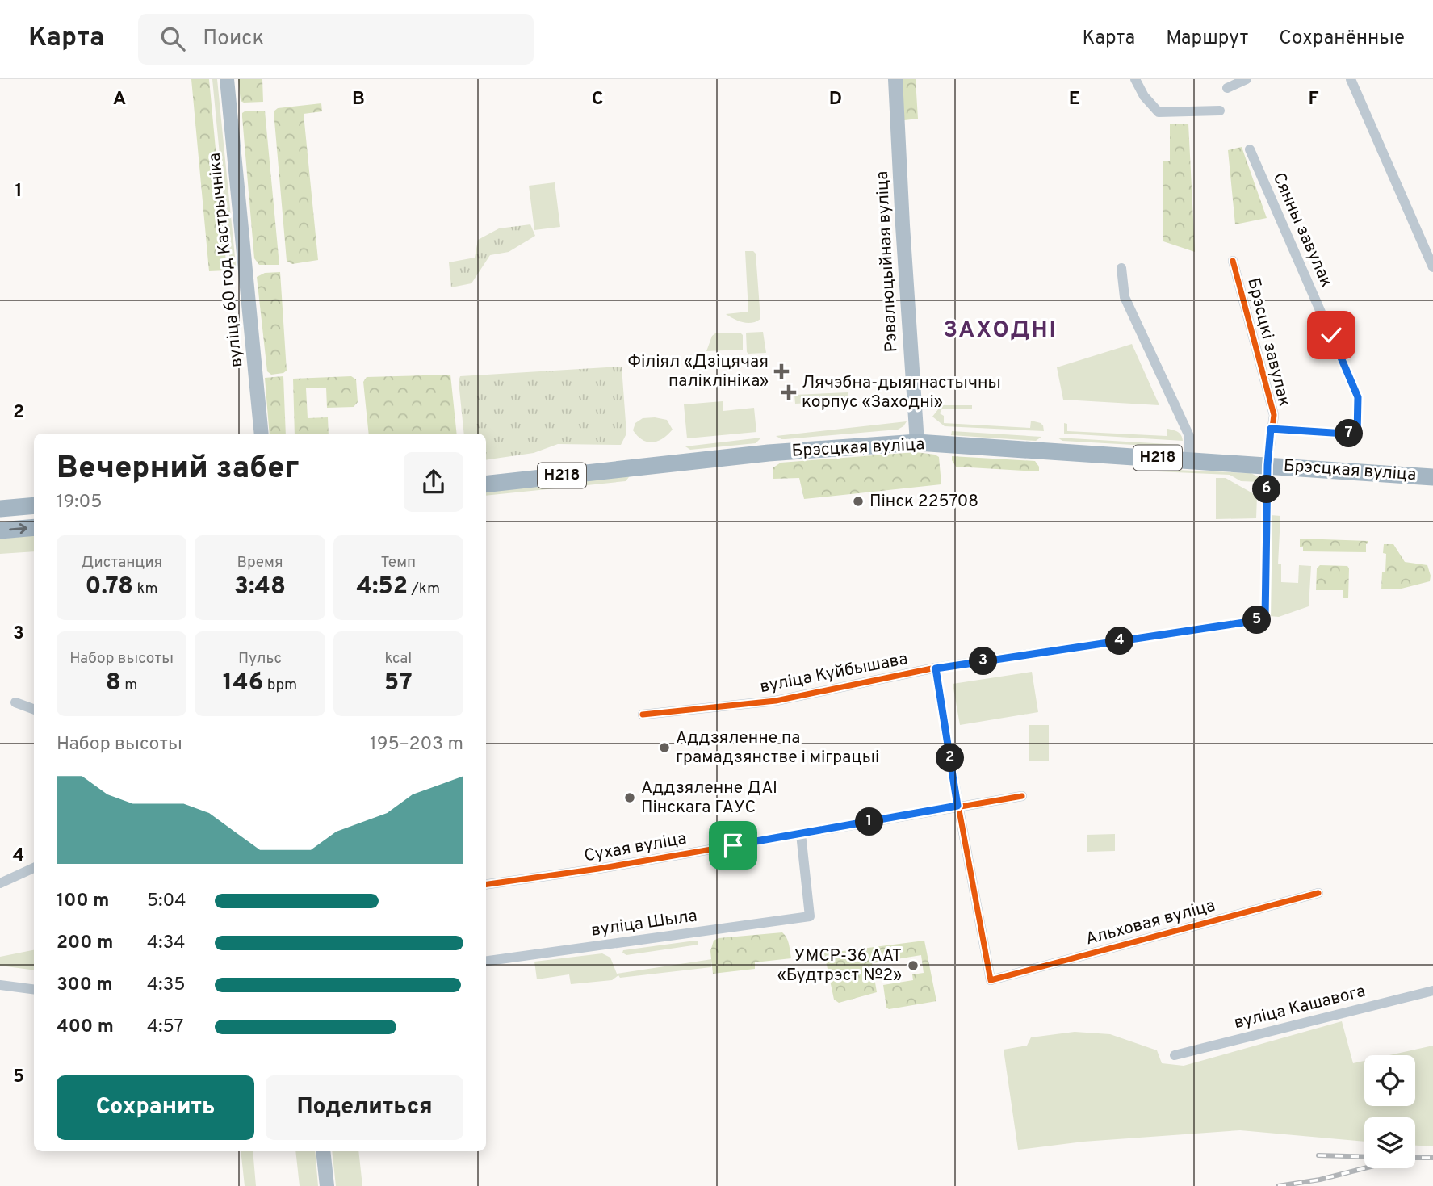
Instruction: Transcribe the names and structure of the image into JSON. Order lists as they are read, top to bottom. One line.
{"streets":{"main road":["Брэсцкая вуліца","Н218"],"street":["Сянны завулак","вуліца 60 год Кастрычніка","Рэвалюцыйная вуліца","Брэсцкі завулак","вуліца Куйбышава","Сухая вуліца","Альховая вуліца","вуліца Шыла","вуліца Кашавога"]},"crossings":[["Сянны завулак","Брэсцкі завулак"],["Рэвалюцыйная вуліца","Брэсцкая вуліца"],["Брэсцкі завулак","Брэсцкая вуліца"],["Брэсцкая вуліца","вуліца Куйбышава"],["Сухая вуліца","Альховая вуліца"],["Сухая вуліца","вуліца Шыла"]],"districts":["ЗАХОДНІ"],"places":{"health":["Філіял «Дзіцячая паліклініка»","Лячэбна-дыягнастычны корпус «Заходні»"],"other":["Пінск 225708","Аддзяленне па грамадзянстве і міграцыі","Аддзяленне ДАІ Пінскага ГАУС","УМСР-36 ААТ «Будтрэст №2»"]},"page":{"header":"Карта","search":"Поиск","nav":["Карта","Маршрут","Сохранённые"],"pins":["7","6","5","4","3","2","1"],"heading":["Вечерний забег","19:05"],"stats":[["Дистанция","0.78 km"],["Время","3:48"],["Темп","4:52 /km"],["Набор высоты","8 m"],["Пульс","146 bpm"],["kcal","57"]],"chart":["Набор высоты","195–203 m"],"list":[{"name":"100 m","note":"5:04"},{"name":"200 m","note":"4:34"},{"name":"300 m","note":"4:35"},{"name":"400 m","note":"4:57"}],"buttons":["Сохранить","Поделиться"]},"grid":{"columns":["A","B","C","D","E","F"],"rows":["1","2","3","4","5"]}}
